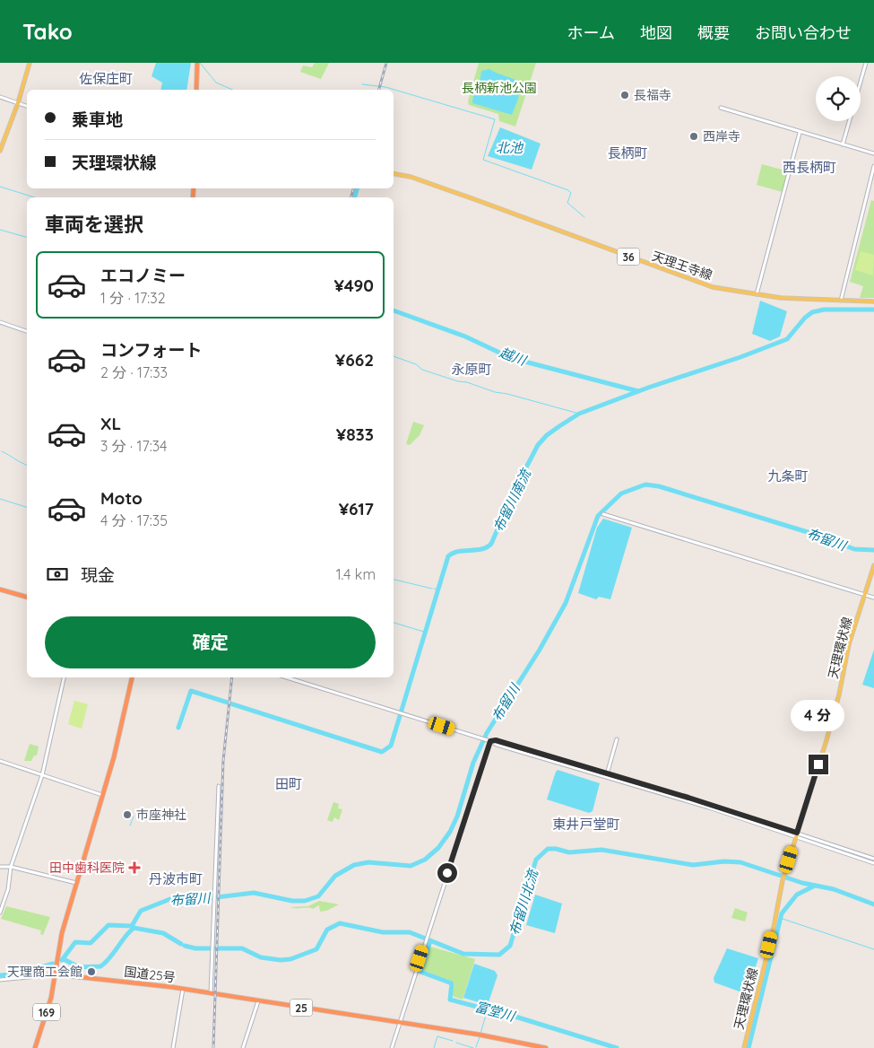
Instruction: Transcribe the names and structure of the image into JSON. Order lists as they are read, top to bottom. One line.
{"streets":{"highway":["国道25号","25","169"],"main road":["36","天理王寺線","天理環状線"]},"crossings":[["国道25号","169"]],"districts":["佐保庄町","長柄町","西長柄町","永原町","九条町","田町","東井戸堂町","丹波市町"],"water":["北池","越川","布留川南流","布留川","布留川北流","富堂川"],"parks":["長柄新池公園"],"places":{"other":["長福寺","西岸寺","市座神社","天理商工会館"],"health":["田中歯科医院"]},"page":{"header":"Tako","nav":["ホーム","地図","概要","お問い合わせ"],"banner":["乗車地","天理環状線"],"heading":"車両を選択","list":[{"name":"エコノミー","note":"1 分 · 17:32","value":"¥490"},{"name":"コンフォート","note":"2 分 · 17:33","value":"¥662"},{"name":"XL","note":"3 分 · 17:34","value":"¥833"},{"name":"Moto","note":"4 分 · 17:35","value":"¥617"}],"pay":["現金","1.4 km"],"buttons":"確定","bubble":"4 分"}}
